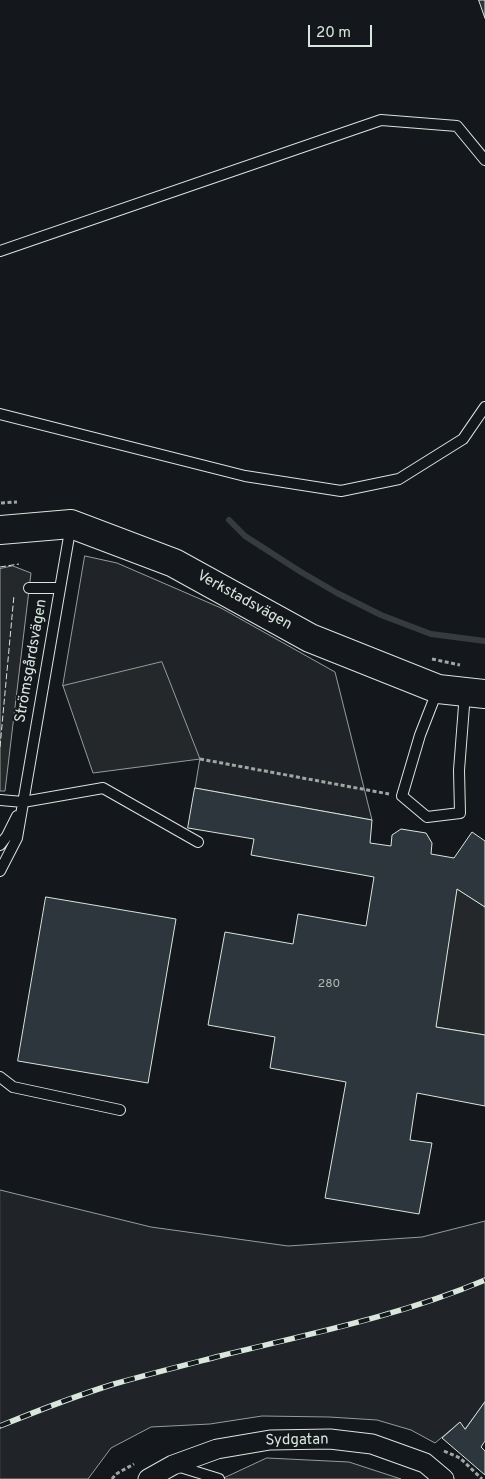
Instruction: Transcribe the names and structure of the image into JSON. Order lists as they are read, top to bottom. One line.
{"streets":{"main road":["Verkstadsvägen"],"street":["Sydgatan"],"lane":["Strömsgårdsvägen"]},"crossings":[["Verkstadsvägen","Strömsgårdsvägen"]],"house_numbers":["280"],"scale_bar":"20 m"}
